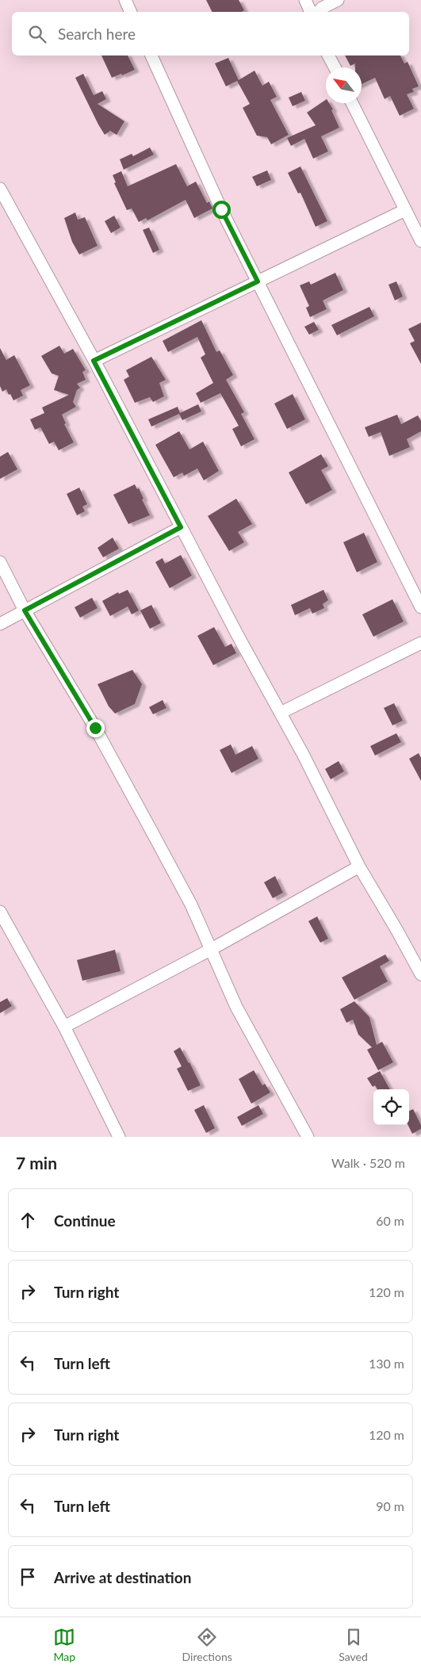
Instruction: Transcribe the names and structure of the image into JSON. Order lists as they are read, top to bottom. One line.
{"north":"top left","page":{"search":"Search here","heading":["7 min","Walk · 520 m"],"list":[["Continue","60 m"],["Turn right","120 m"],["Turn left","130 m"],["Turn right","120 m"],["Turn left","90 m"],"Arrive at destination"],"nav":["Map","Directions","Saved"]}}
